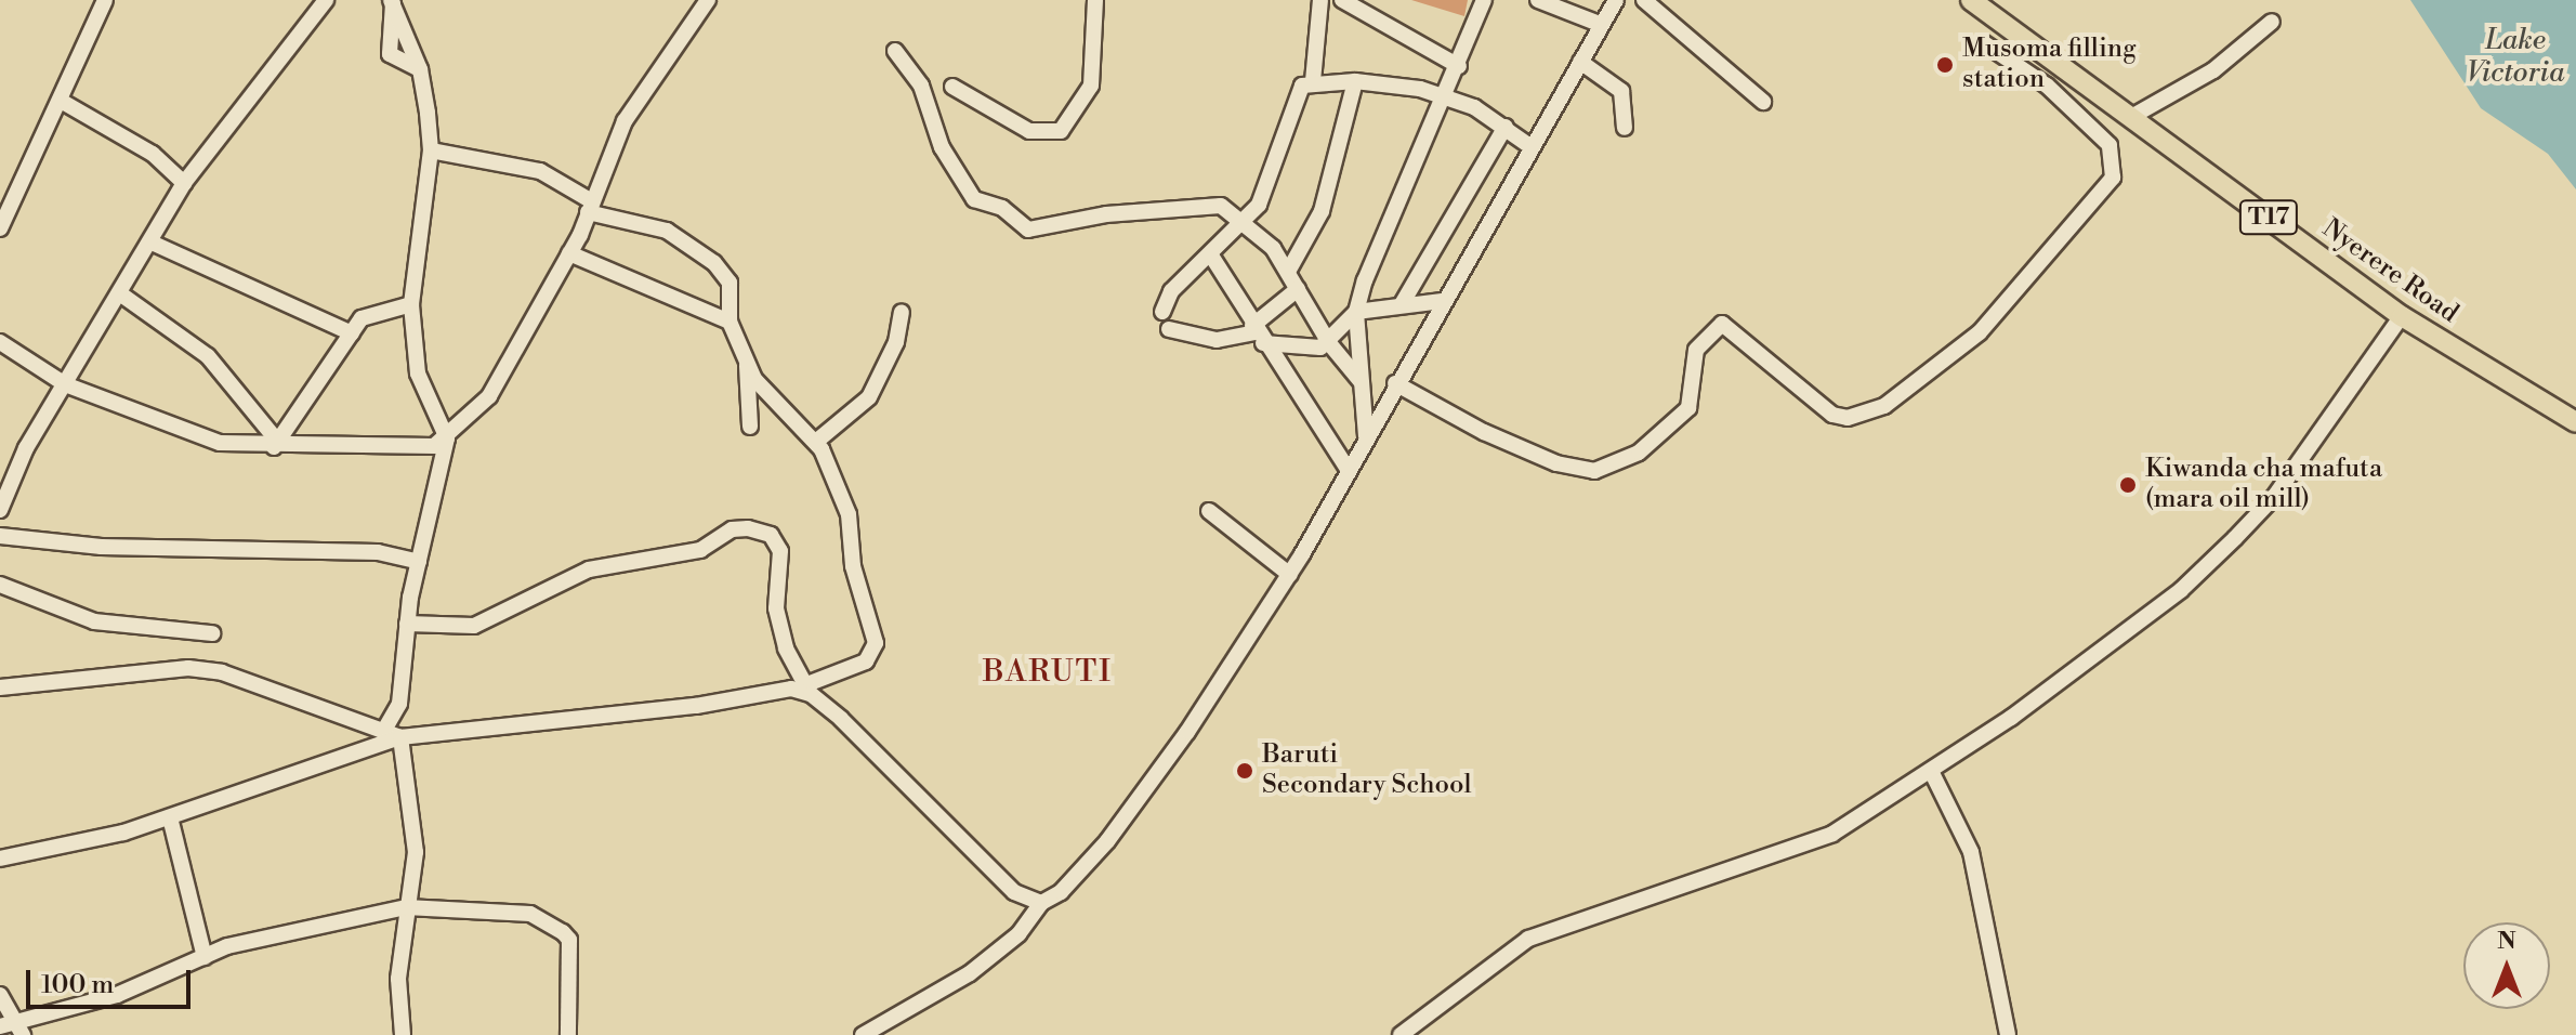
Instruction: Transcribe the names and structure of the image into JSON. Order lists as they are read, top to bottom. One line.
{"streets":{"main road":["T17","Nyerere Road"]},"districts":["BARUTI"],"water":["Lake Victoria"],"places":["Musoma filling station","Kiwanda cha mafuta (mara oil mill)","Baruti Secondary School"],"scale_bar":"100 m","north":"top"}
